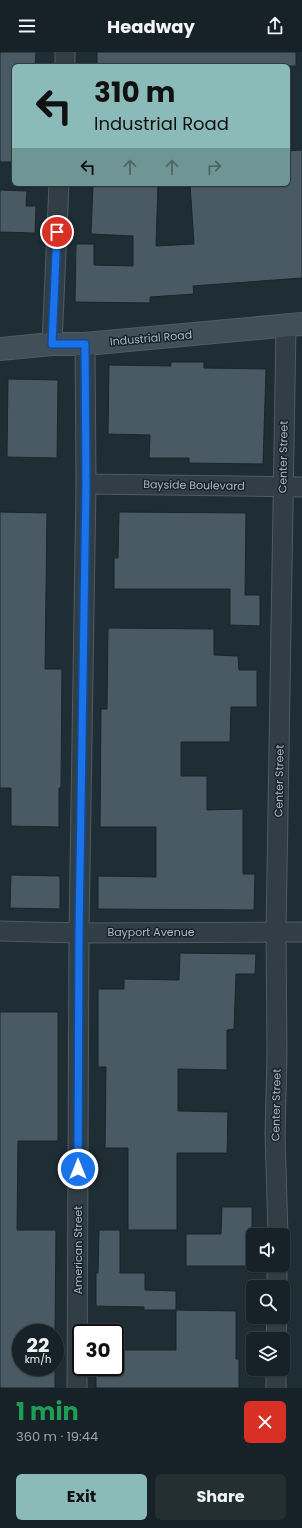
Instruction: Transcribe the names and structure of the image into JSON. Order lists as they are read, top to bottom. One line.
{"streets":{"main road":["Industrial Road"],"street":["Center Street","Bayside Boulevard","Bayport Avenue","American Street"]},"crossings":[["Industrial Road","Center Street"],["Industrial Road","American Street"],["Center Street","Bayside Boulevard"],["Center Street","Bayport Avenue"],["Bayside Boulevard","American Street"],["Bayport Avenue","American Street"]],"page":{"header":"Headway","turn":["310 m","Industrial Road"],"speed":"22 km/h","limit":"30","heading":["1 min","360 m · 19:44"],"buttons":["Exit","Share"]}}
